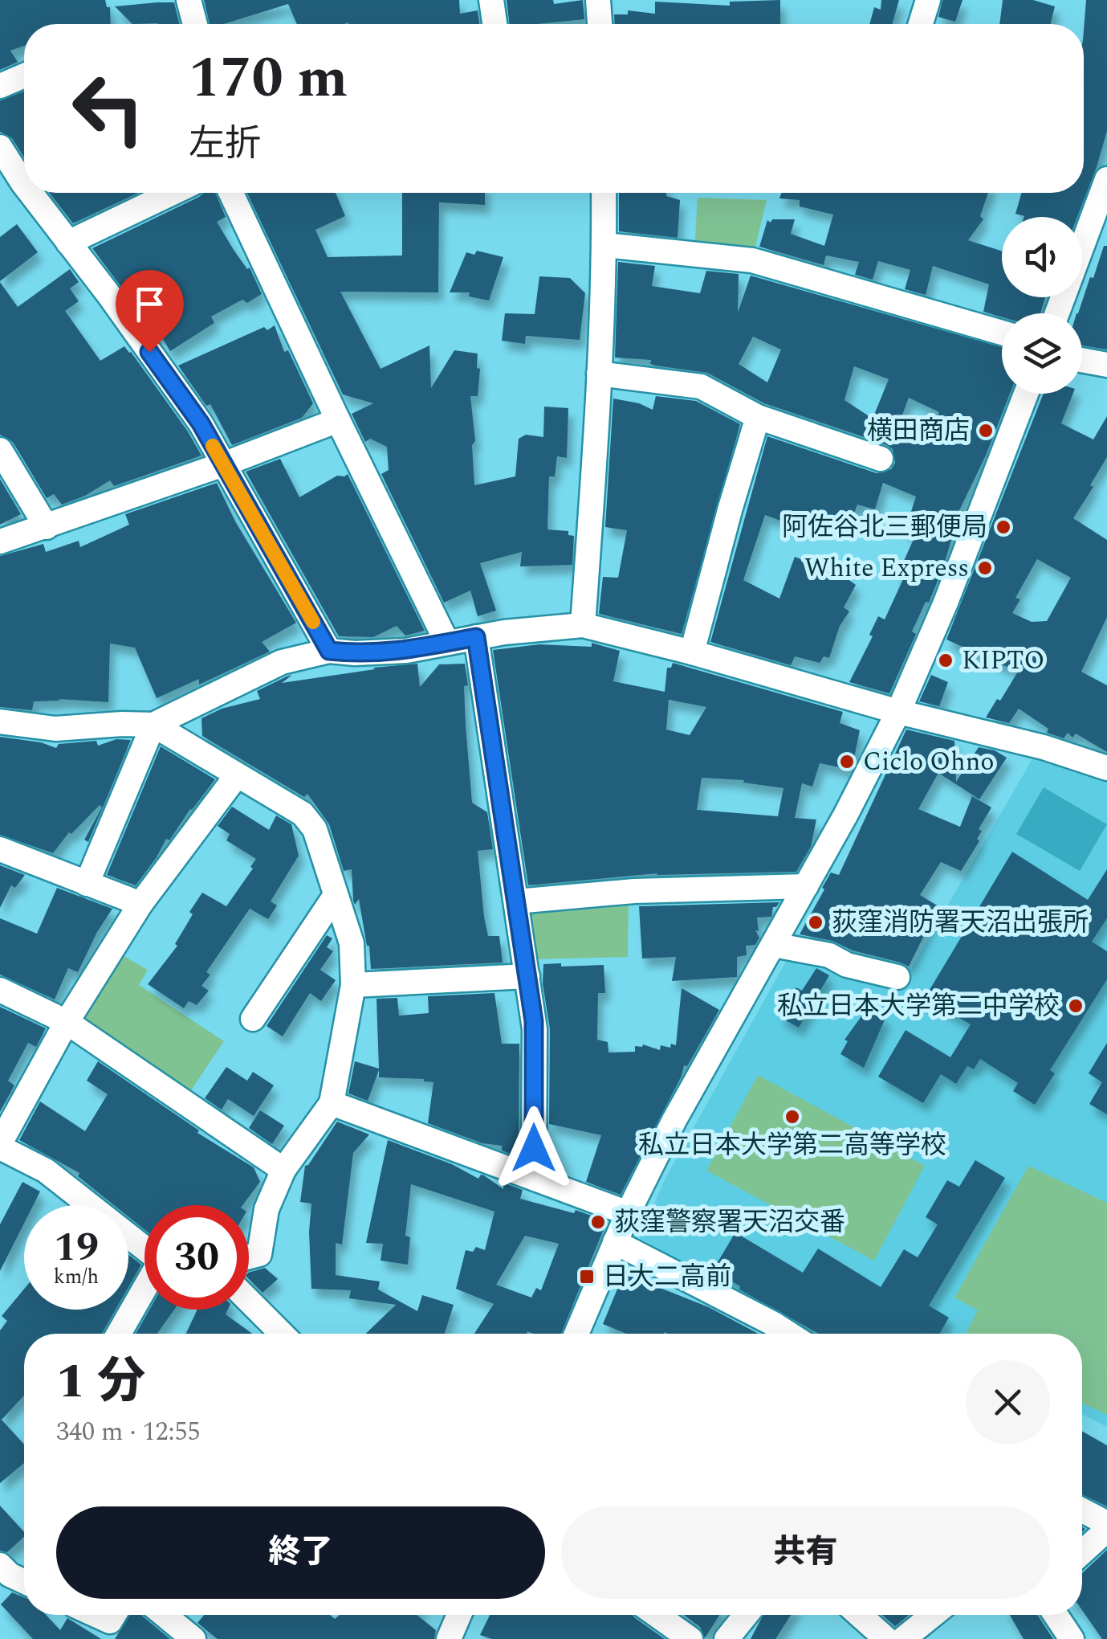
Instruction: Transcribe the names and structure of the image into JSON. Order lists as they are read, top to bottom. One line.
{"places":{"other":["横田商店","阿佐谷北三郵便局","White Express","KIPTO","Ciclo Ohno","荻窪消防署天沼出張所","私立日本大学第二中学校","私立日本大学第二高等学校","荻窪警察署天沼交番"],"transit":["日大二高前"]},"page":{"turn":["170 m","左折"],"speed":"19 km/h","limit":"30","heading":["1 分","340 m · 12:55"],"buttons":["終了","共有"]}}
